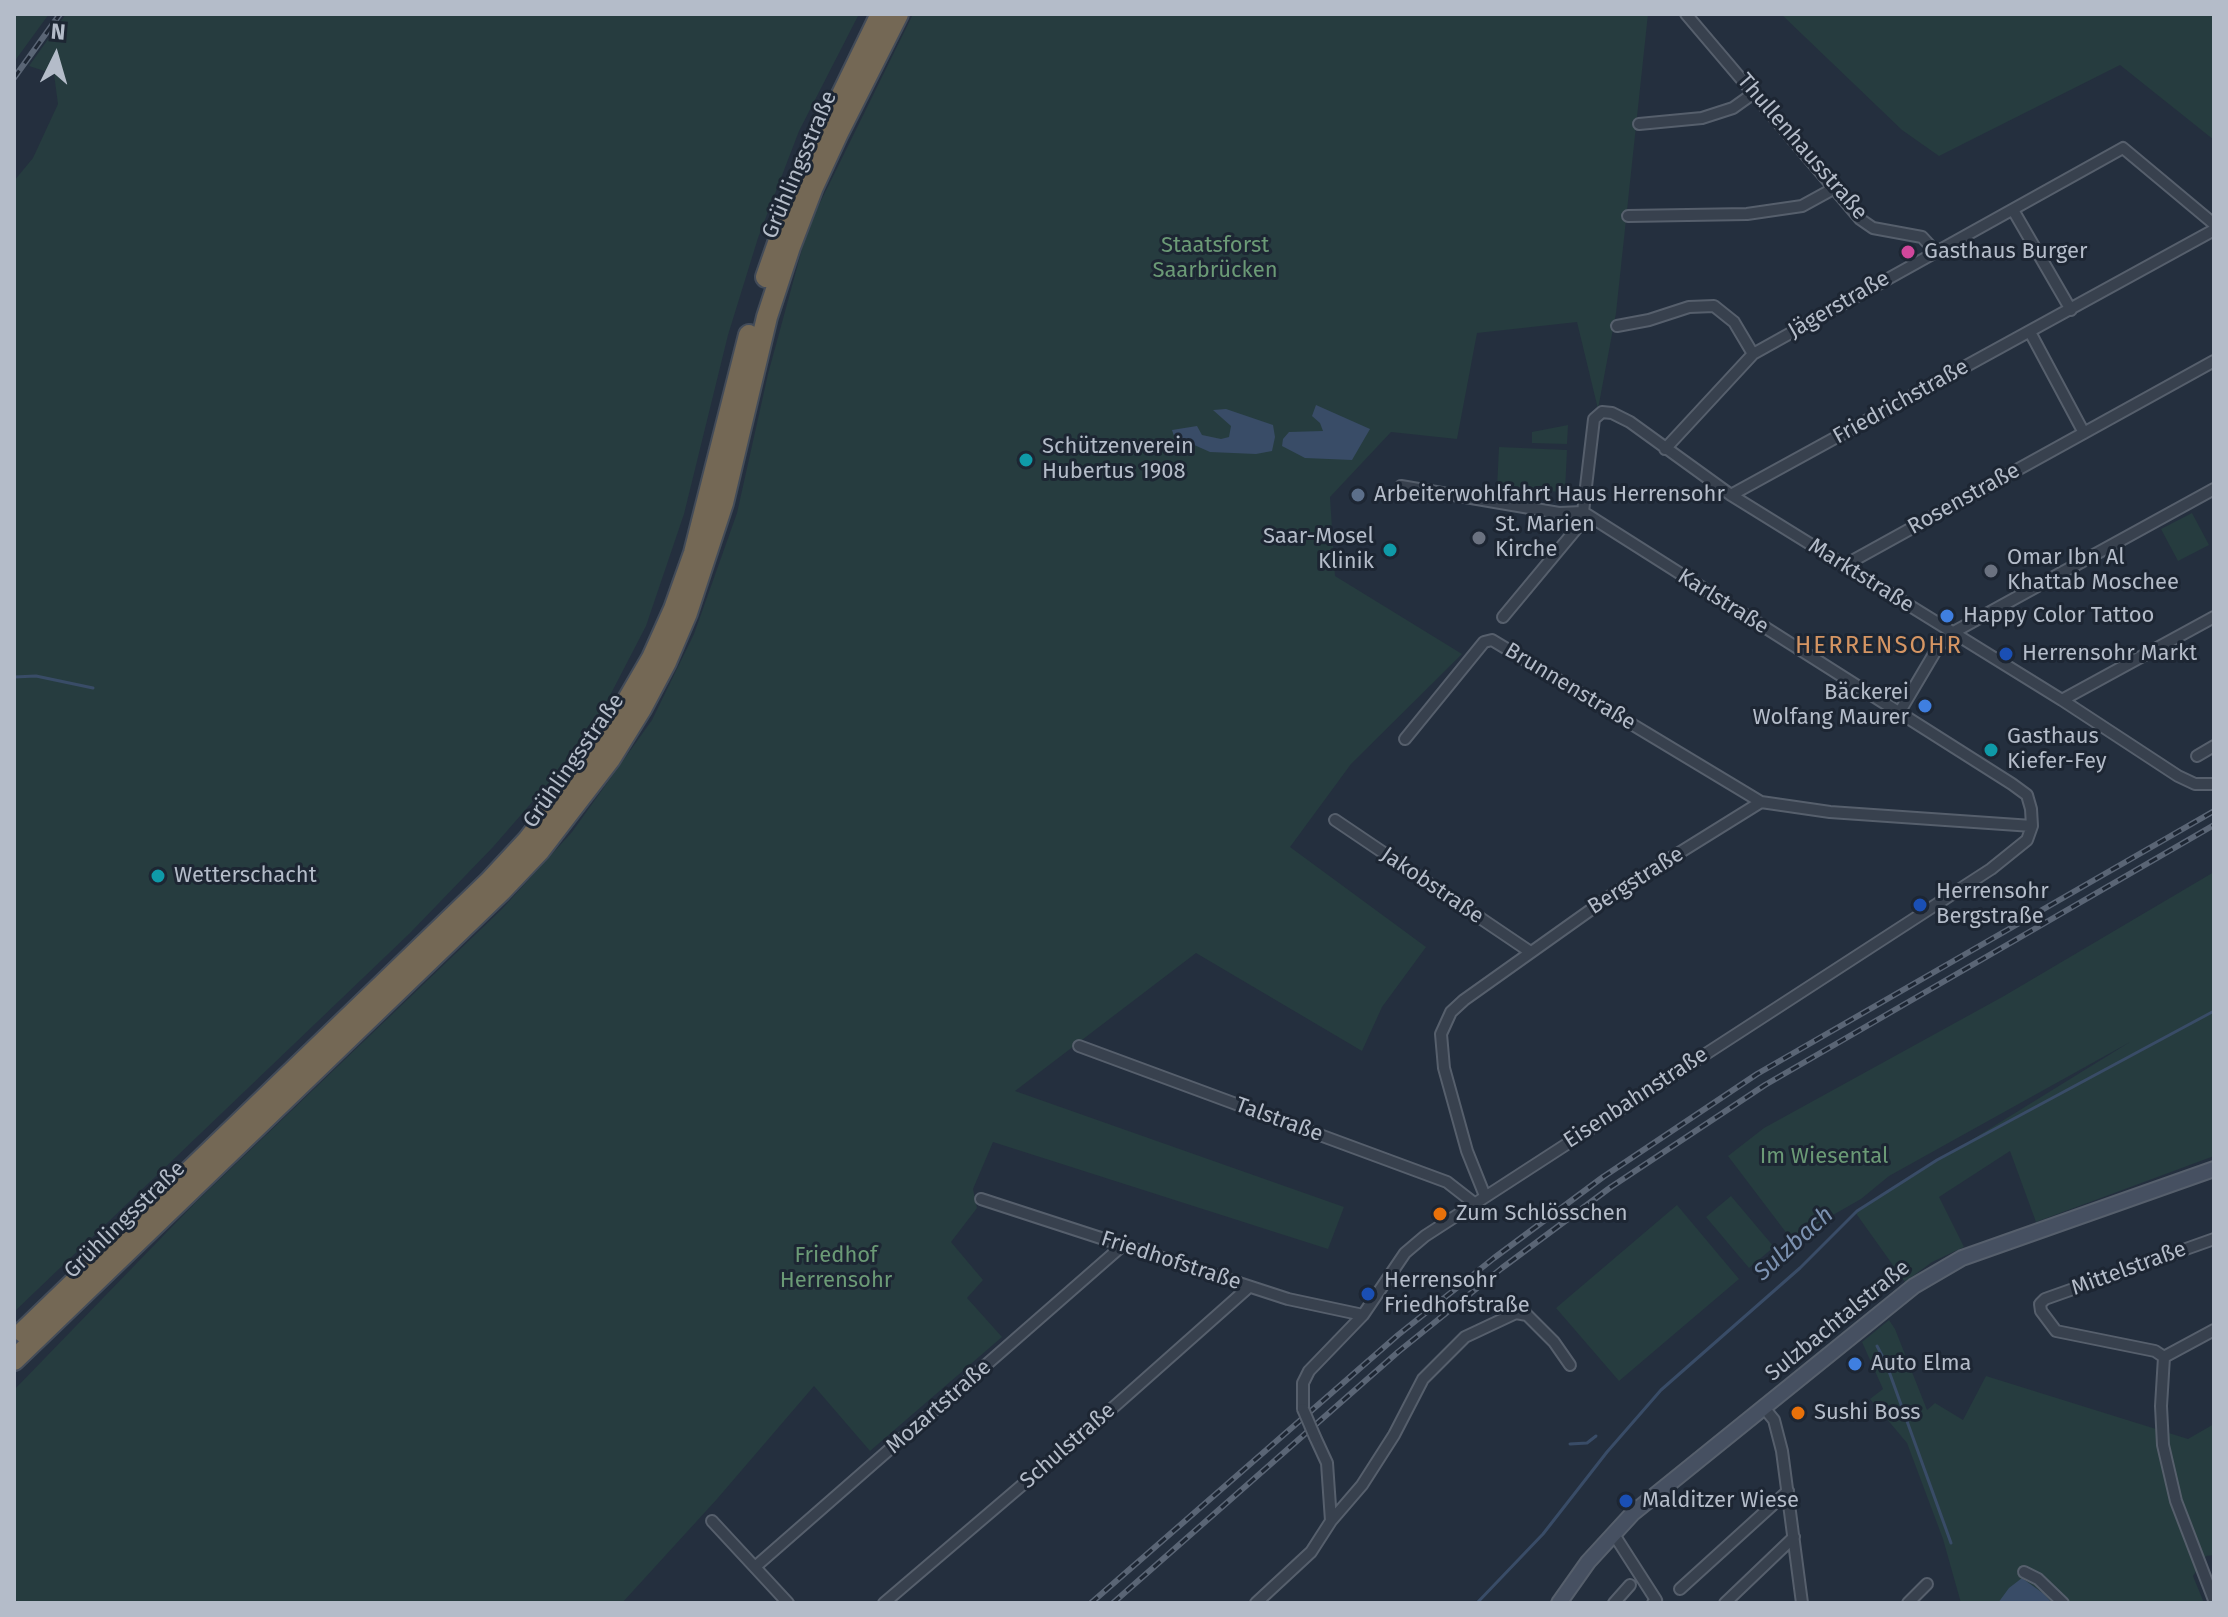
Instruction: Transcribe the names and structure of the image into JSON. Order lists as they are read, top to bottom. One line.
{"streets":{"highway":["Grühlingsstraße"],"main road":["Sulzbachtalstraße"],"street":["Thullenhausstraße","Jägerstraße","Friedrichstraße","Rosenstraße","Marktstraße","Karlstraße","Brunnenstraße","Bergstraße","Jakobstraße","Eisenbahnstraße","Talstraße","Friedhofstraße","Mittelstraße","Mozartstraße","Schulstraße"]},"crossings":[["Thullenhausstraße","Jägerstraße"],["Jägerstraße","Friedrichstraße"],["Jägerstraße","Marktstraße"],["Friedrichstraße","Marktstraße"],["Rosenstraße","Marktstraße"],["Marktstraße","Karlstraße"],["Karlstraße","Eisenbahnstraße"],["Brunnenstraße","Bergstraße"],["Bergstraße","Jakobstraße"],["Bergstraße","Eisenbahnstraße"],["Eisenbahnstraße","Talstraße"],["Eisenbahnstraße","Friedhofstraße"],["Friedhofstraße","Mozartstraße"],["Friedhofstraße","Schulstraße"]],"districts":["HERRENSOHR"],"water":["Sulzbach"],"parks":["Staatsforst Saarbrücken","Im Wiesental","Friedhof Herrensohr"],"places":["Gasthaus Burger","Schützenverein Hubertus 1908","Arbeiterwohlfahrt Haus Herrensohr","St. Marien Kirche","Saar-Mosel Klinik","Omar Ibn Al Khattab Moschee","Happy Color Tattoo","Herrensohr Markt","Bäckerei Wolfang Maurer","Gasthaus Kiefer-Fey","Wetterschacht","Herrensohr Bergstraße","Zum Schlösschen","Herrensohr Friedhofstraße","Auto Elma","Sushi Boss","Malditzer Wiese"],"north":"top"}
